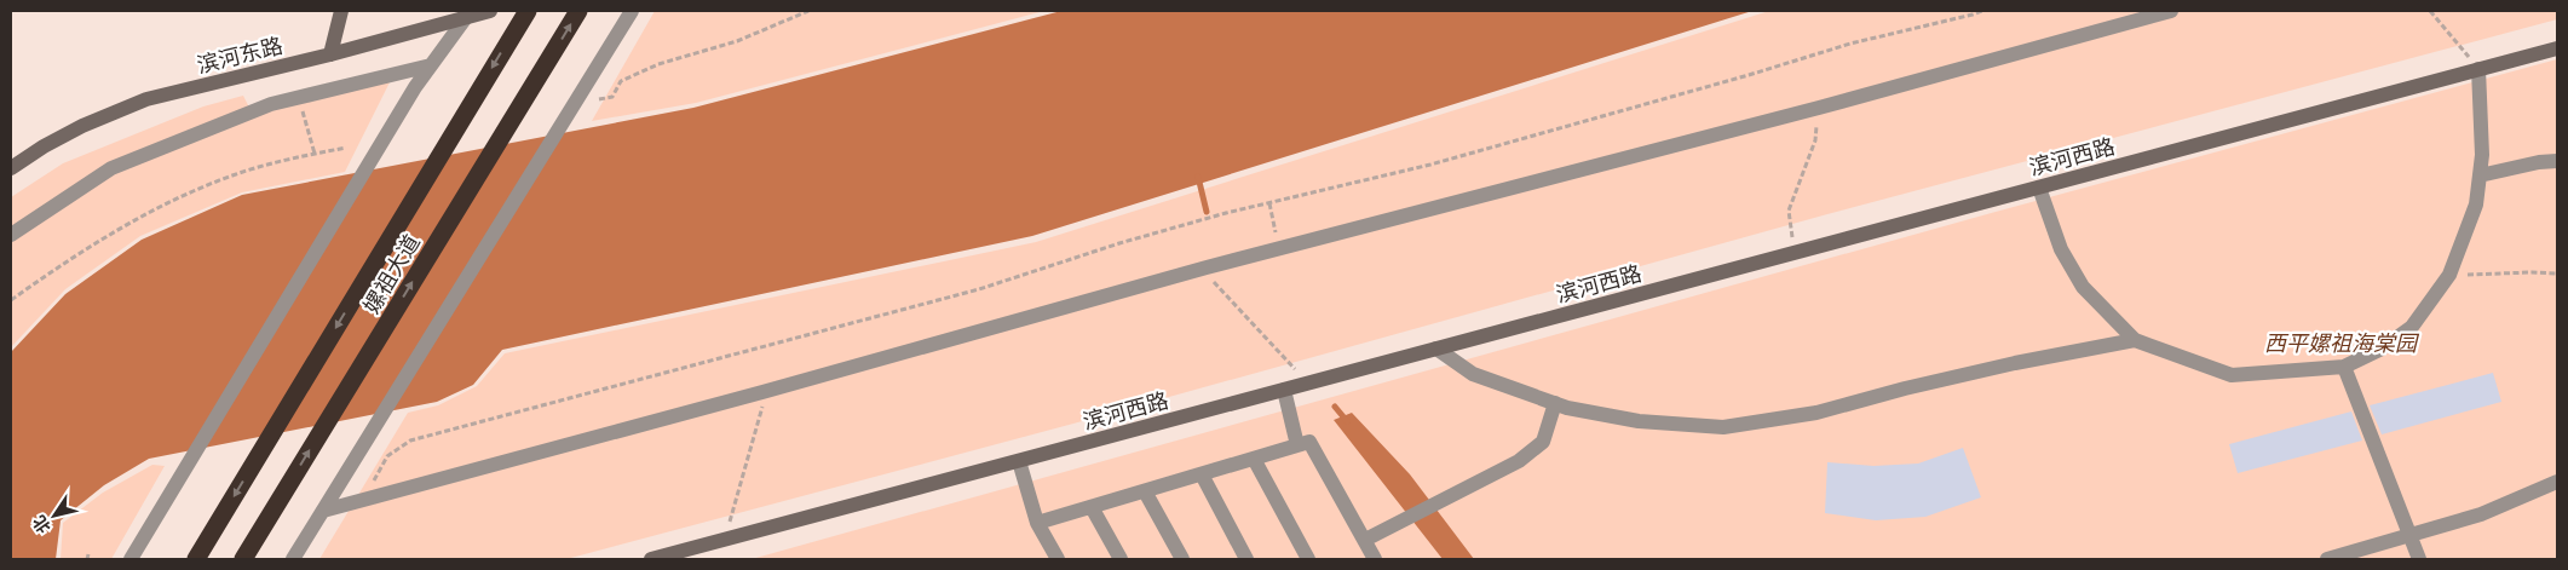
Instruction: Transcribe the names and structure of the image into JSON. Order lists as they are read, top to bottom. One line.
{"streets":{"highway":["嫘祖大道"],"street":["滨河东路","滨河西路"]},"parks":["西平嫘祖海棠园"],"north":"bottom left"}
